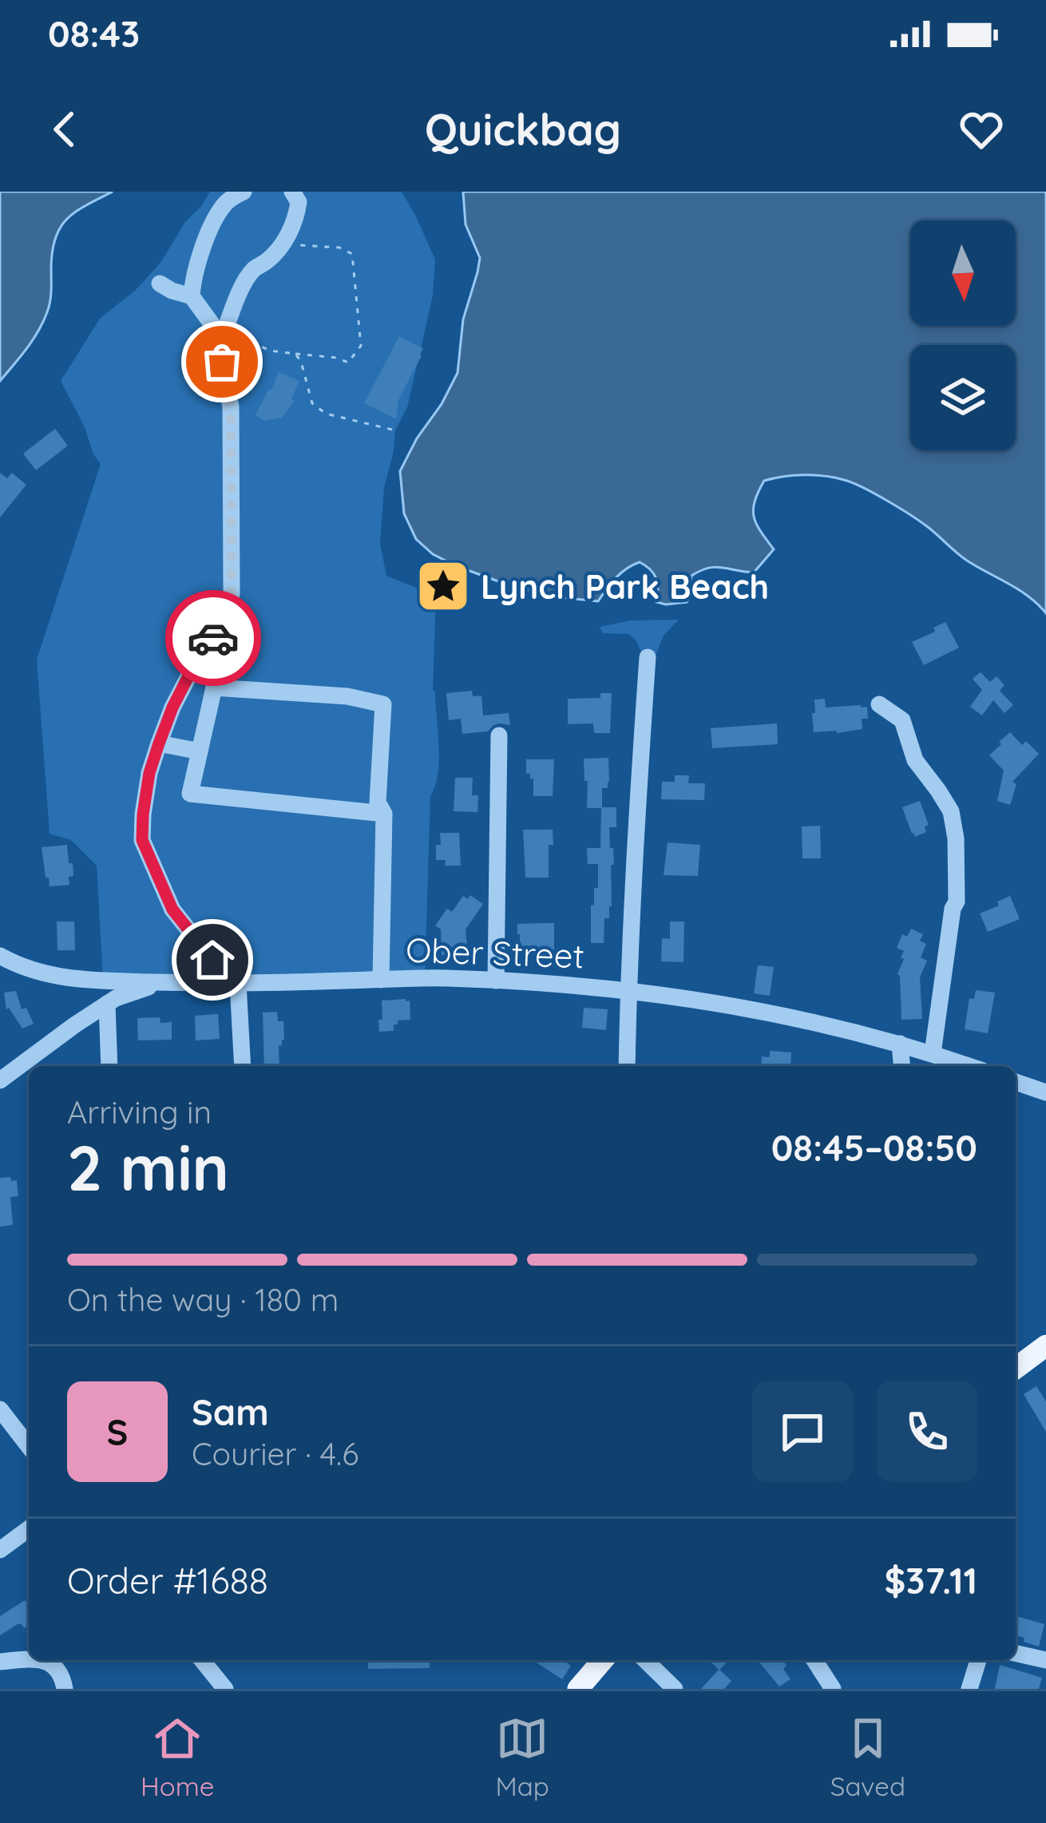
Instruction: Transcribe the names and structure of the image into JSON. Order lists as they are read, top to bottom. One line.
{"streets":{"street":["Ober Street"]},"places":{"place":["Lynch Park Beach"]},"north":"bottom","page":{"status":"08:43","header":"Quickbag","heading":["2 min","Arriving in","08:45–08:50"],"panel":["Sam","Courier · 4.6","Order #1688","$37.11"],"bar":"On the way · 180 m","round":"S","tabs":["Home","Map","Saved"]}}
